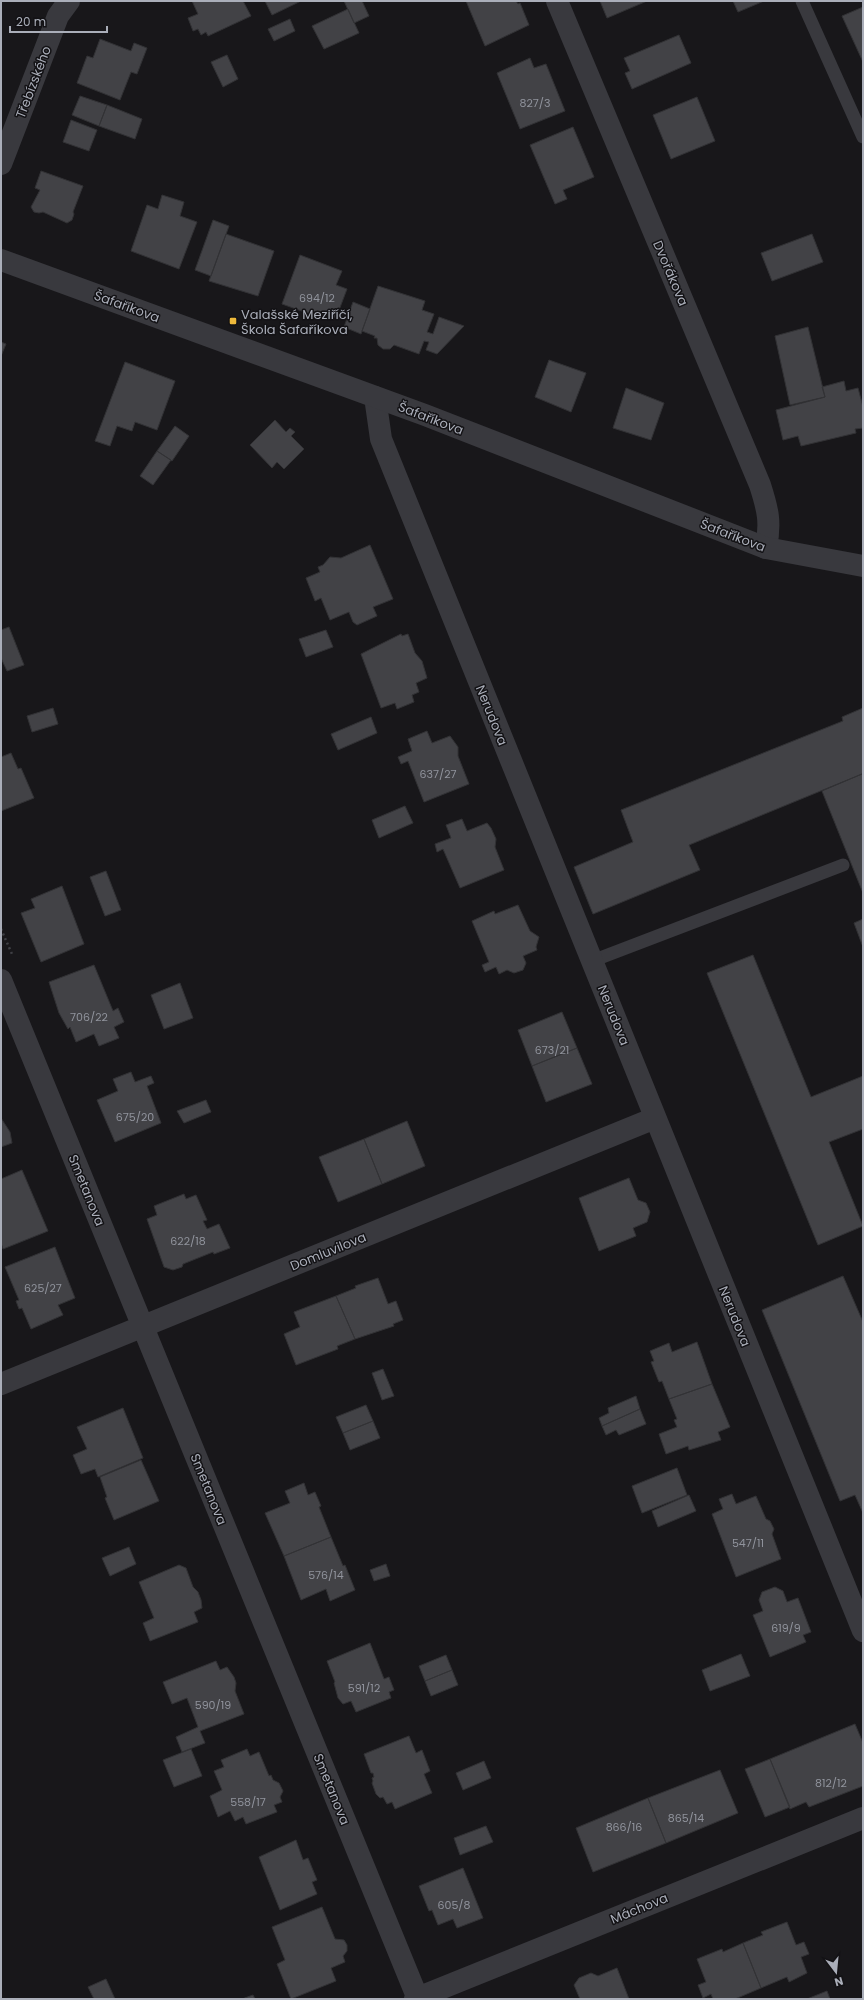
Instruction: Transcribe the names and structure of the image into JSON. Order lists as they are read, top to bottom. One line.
{"streets":{"street":["Třebízského","Dvořákova","Šafaříkova","Nerudova","Smetanova","Domluvilova","Máchova"]},"crossings":[["Dvořákova","Šafaříkova"],["Šafaříkova","Nerudova"],["Nerudova","Domluvilova"],["Smetanova","Domluvilova"],["Smetanova","Máchova"]],"places":{"transit":["Valašské Meziříčí, Škola Šafaříkova"]},"house_numbers":["827/3","694/12","637/27","706/22","673/21","675/20","622/18","625/27","547/11","576/14","619/9","591/12","590/19","812/12","558/17","865/14","866/16","605/8"],"scale_bar":"20 m","north":"bottom"}
